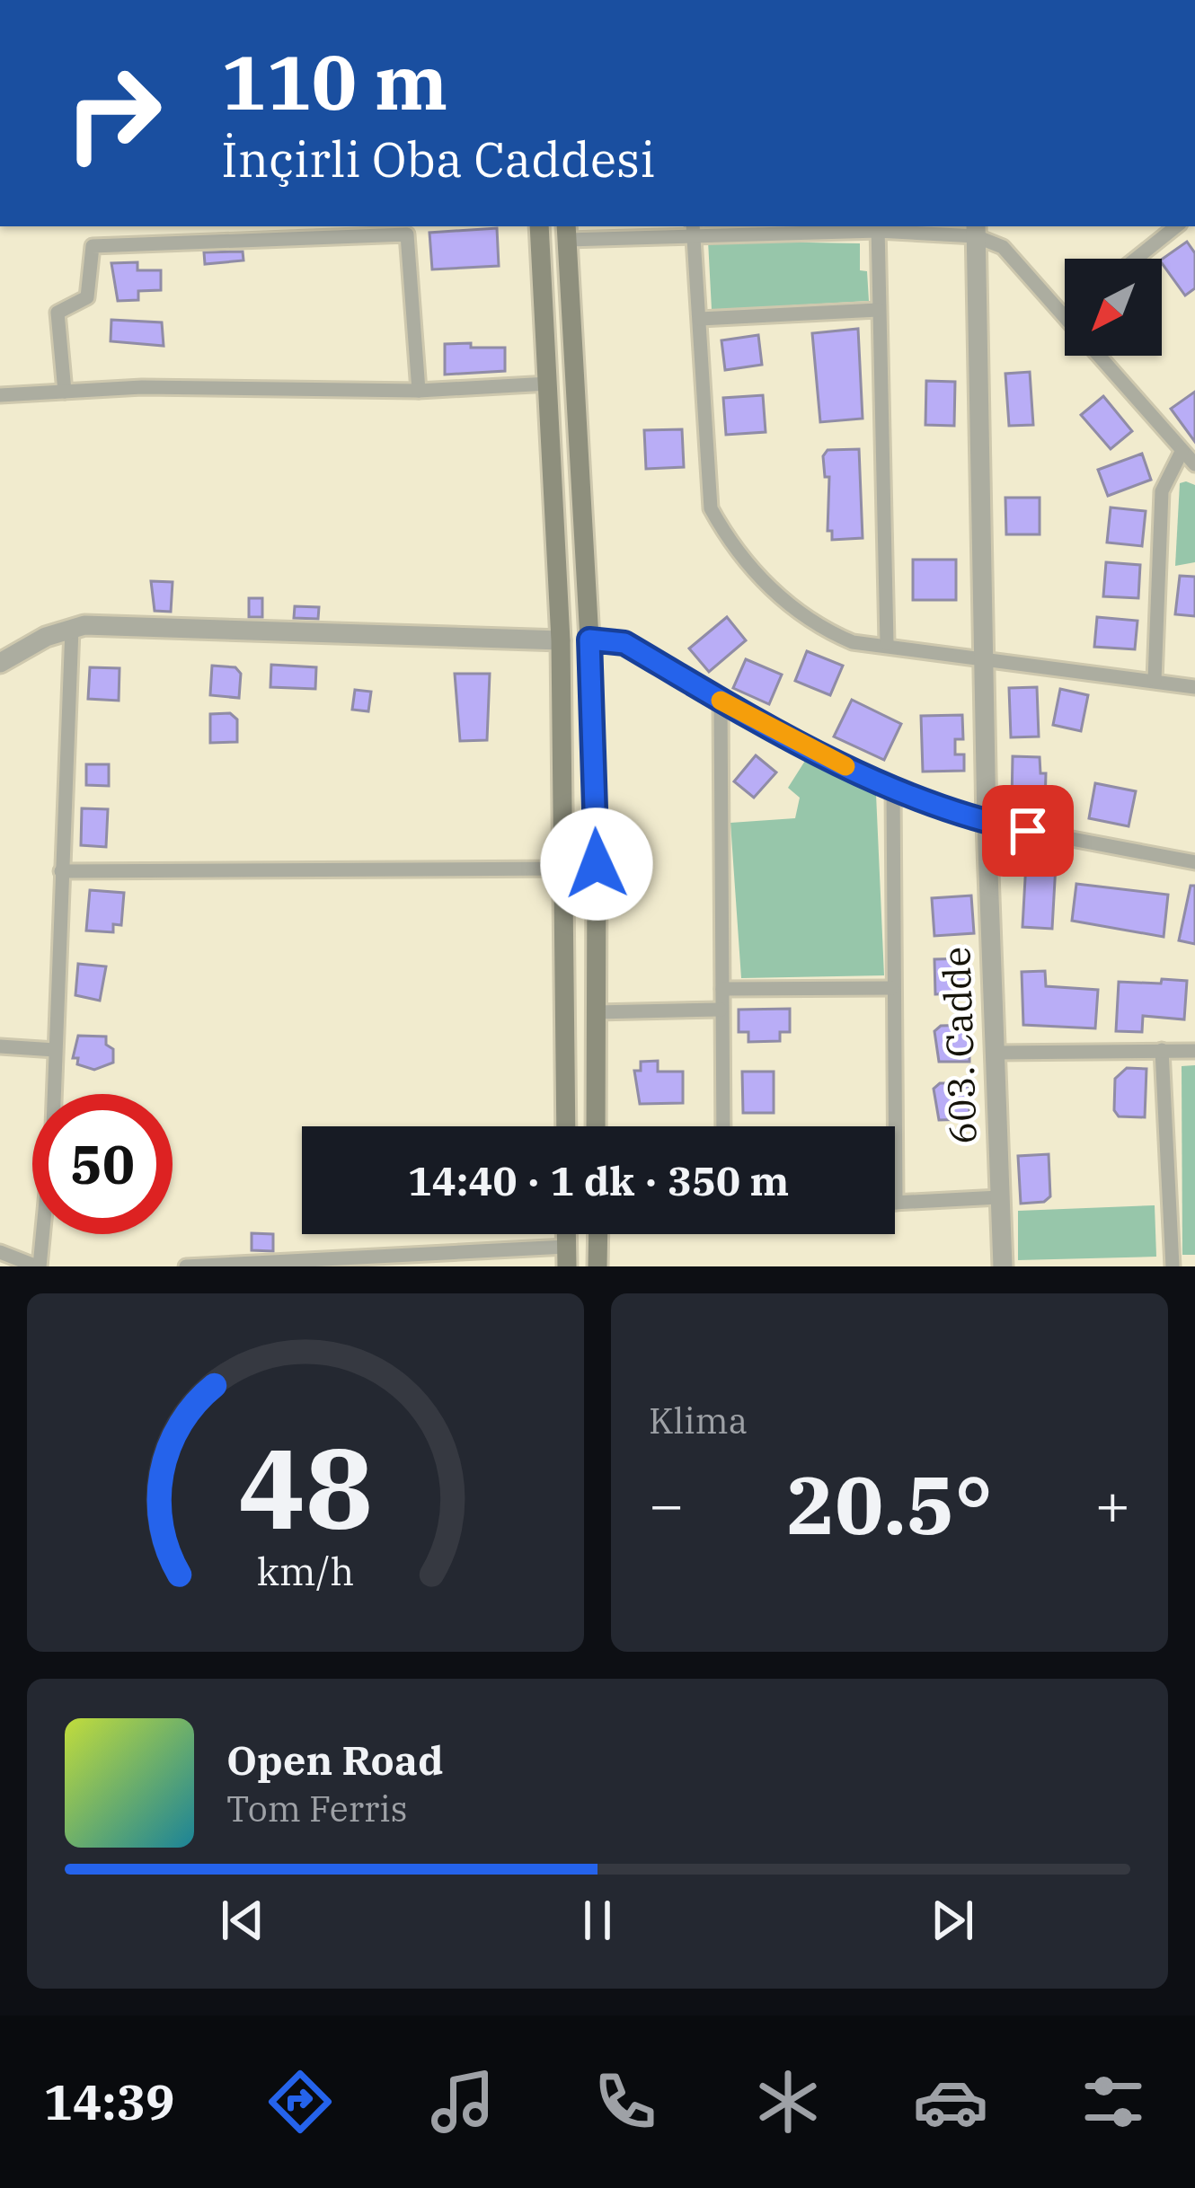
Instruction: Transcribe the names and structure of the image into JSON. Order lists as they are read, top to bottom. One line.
{"streets":{"street":["603. Cadde"]},"north":"bottom left","page":{"turn":["110 m","İnçirli Oba Caddesi"],"limit":"50","trip":"14:40 · 1 dk · 350 m","tile":"Klima","heat":["−","20.5°","+"],"song":["Open Road","Tom Ferris"],"tabs":"14:39","gauge":["48","km/h"]}}
